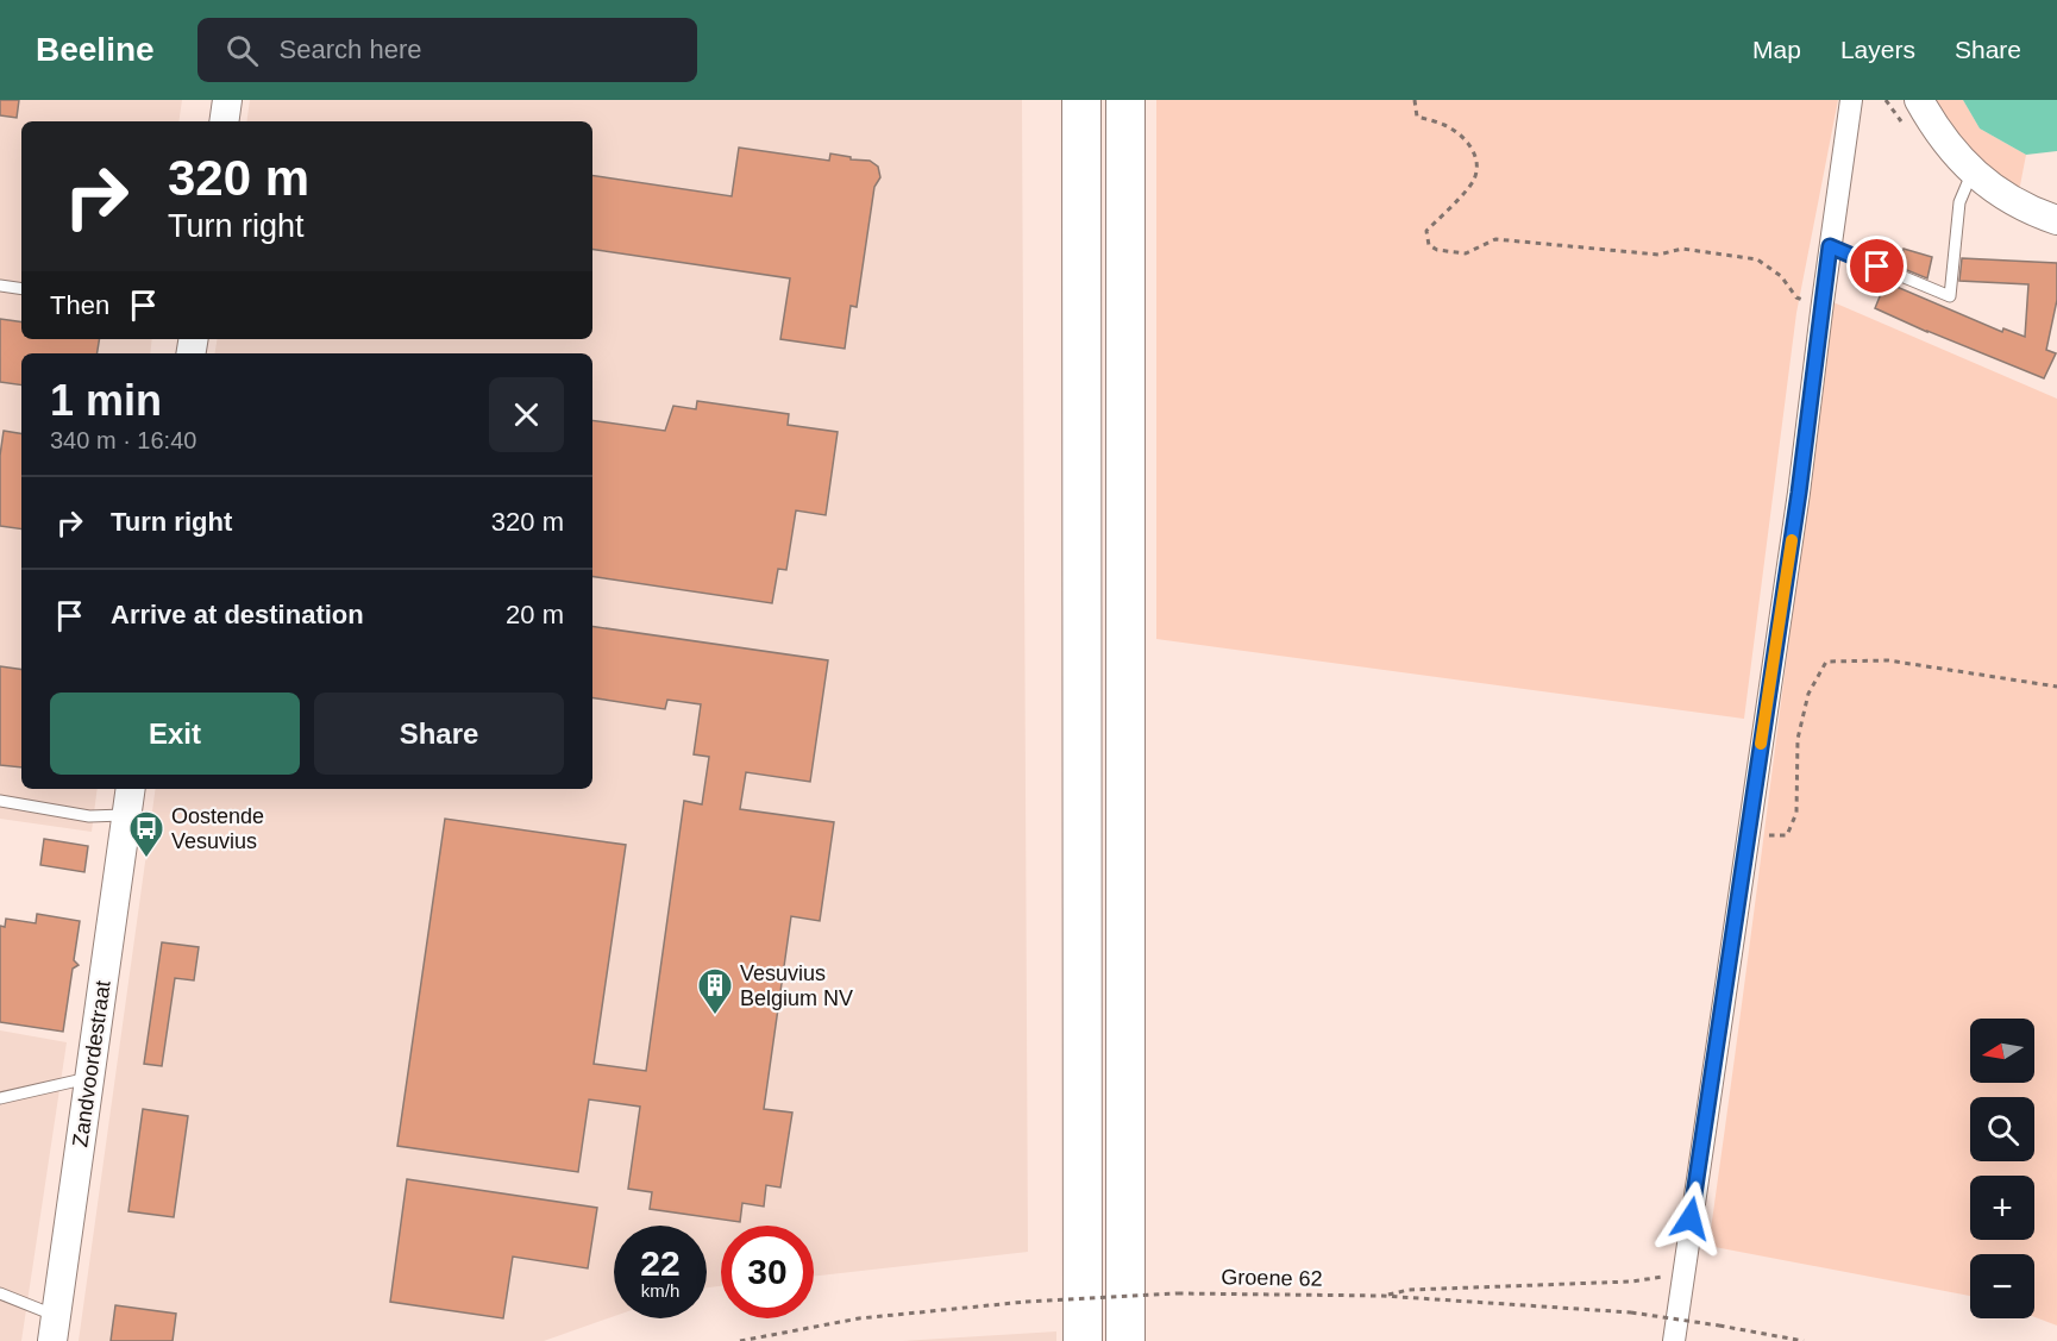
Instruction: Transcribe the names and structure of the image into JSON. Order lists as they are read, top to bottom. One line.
{"streets":{"main road":["Zandvoordestraat"],"path":["Groene 62"]},"places":{"bus stop":["Oostende Vesuvius"],"building":["Vesuvius Belgium NV"]},"north":"left","page":{"header":"Beeline","search":"Search here","nav":["Map","Layers","Share"],"turn":["320 m","Turn right"],"then":"Then","heading":["1 min","340 m · 16:40"],"list":[{"name":"Turn right","value":"320 m"},{"name":"Arrive at destination","value":"20 m"}],"buttons":["Exit","Share"],"map_buttons":["+","−"],"speed":"22 km/h","limit":"30"}}
